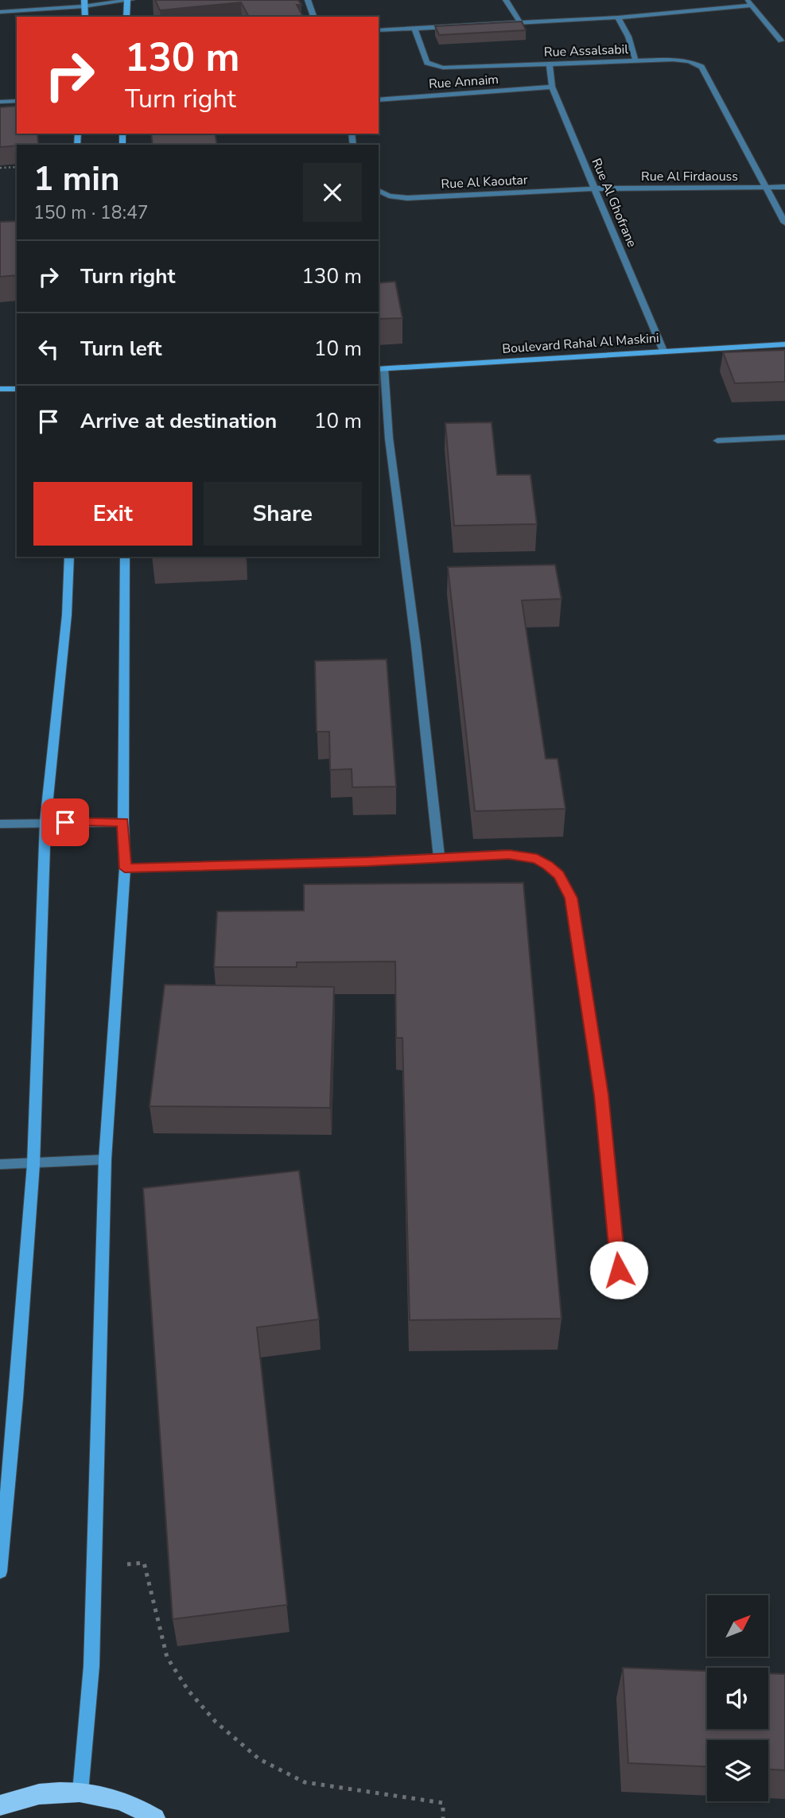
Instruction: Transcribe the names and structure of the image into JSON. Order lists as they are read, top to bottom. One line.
{"streets":{"street":["Rue Assalsabil","Rue Annaim","Rue Al Firdaouss","Rue Al Kaoutar","Rue Al Ghofrane","Boulevard Rahal Al Maskini"]},"crossings":[["Rue Assalsabil","Rue Al Firdaouss"],["Rue Assalsabil","Rue Al Ghofrane"],["Rue Annaim","Rue Al Ghofrane"],["Rue Al Firdaouss","Rue Al Kaoutar"],["Rue Al Firdaouss","Rue Al Ghofrane"],["Rue Al Kaoutar","Rue Al Ghofrane"],["Rue Al Ghofrane","Boulevard Rahal Al Maskini"]],"north":"top right","page":{"turn":["130 m","Turn right"],"heading":["1 min","150 m · 18:47"],"list":[{"name":"Turn right","value":"130 m"},{"name":"Turn left","value":"10 m"},{"name":"Arrive at destination","value":"10 m"}],"buttons":["Exit","Share"]}}
